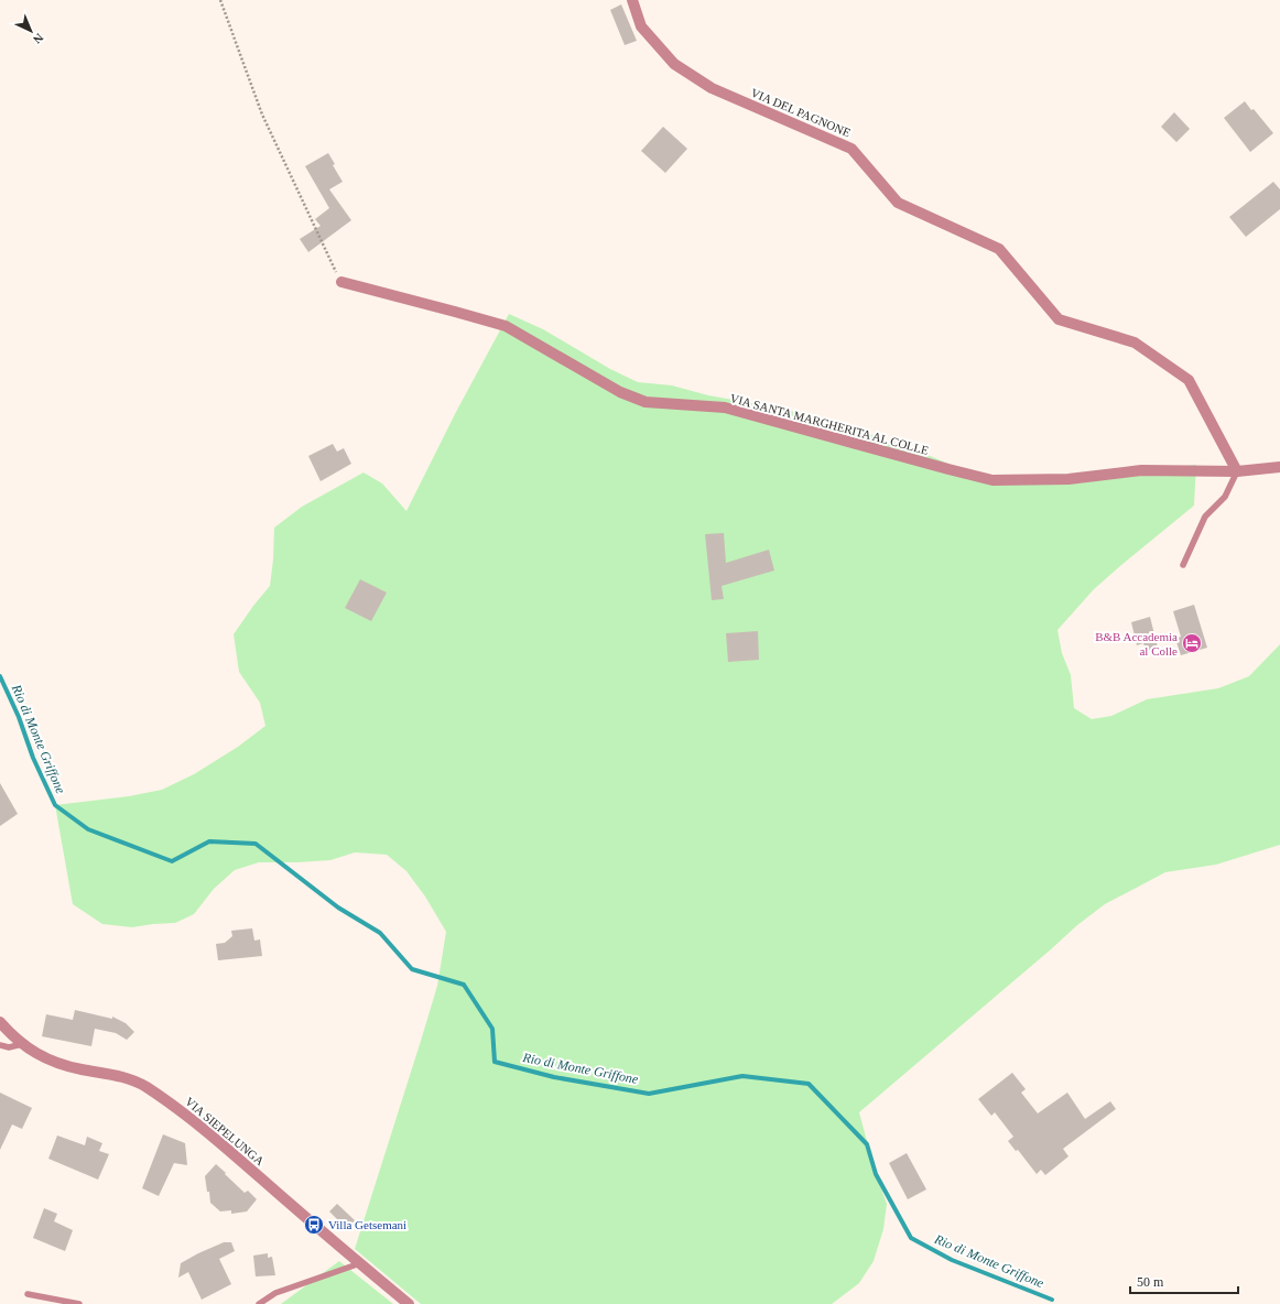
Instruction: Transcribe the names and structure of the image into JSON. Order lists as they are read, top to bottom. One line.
{"streets":{"street":["VIA DEL PAGNONE","VIA SANTA MARGHERITA AL COLLE","VIA SIEPELUNGA"]},"crossings":[["VIA DEL PAGNONE","VIA SANTA MARGHERITA AL COLLE"]],"water":["Rio di Monte Griffone"],"places":{"hotel":["B&B Accademia al Colle"],"bus stop":["Villa Getsemani"]},"scale_bar":"50 m","north":"bottom right"}
